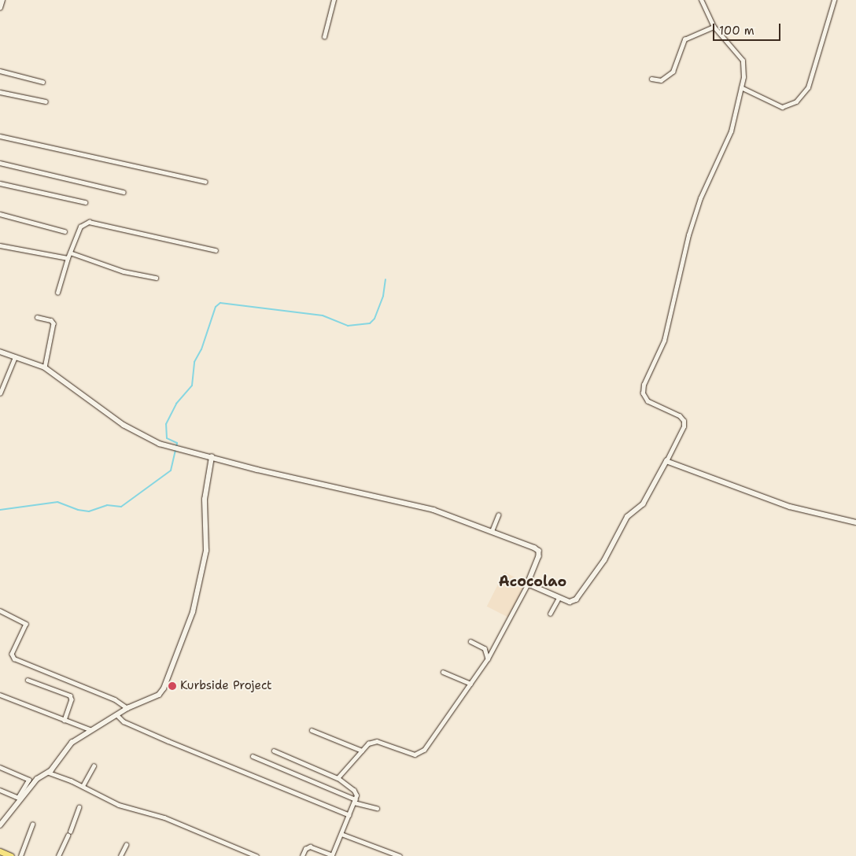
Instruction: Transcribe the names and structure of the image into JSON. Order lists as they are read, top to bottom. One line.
{"districts":["Acocolao"],"places":["Kurbside Project"],"scale_bar":"100 m"}
